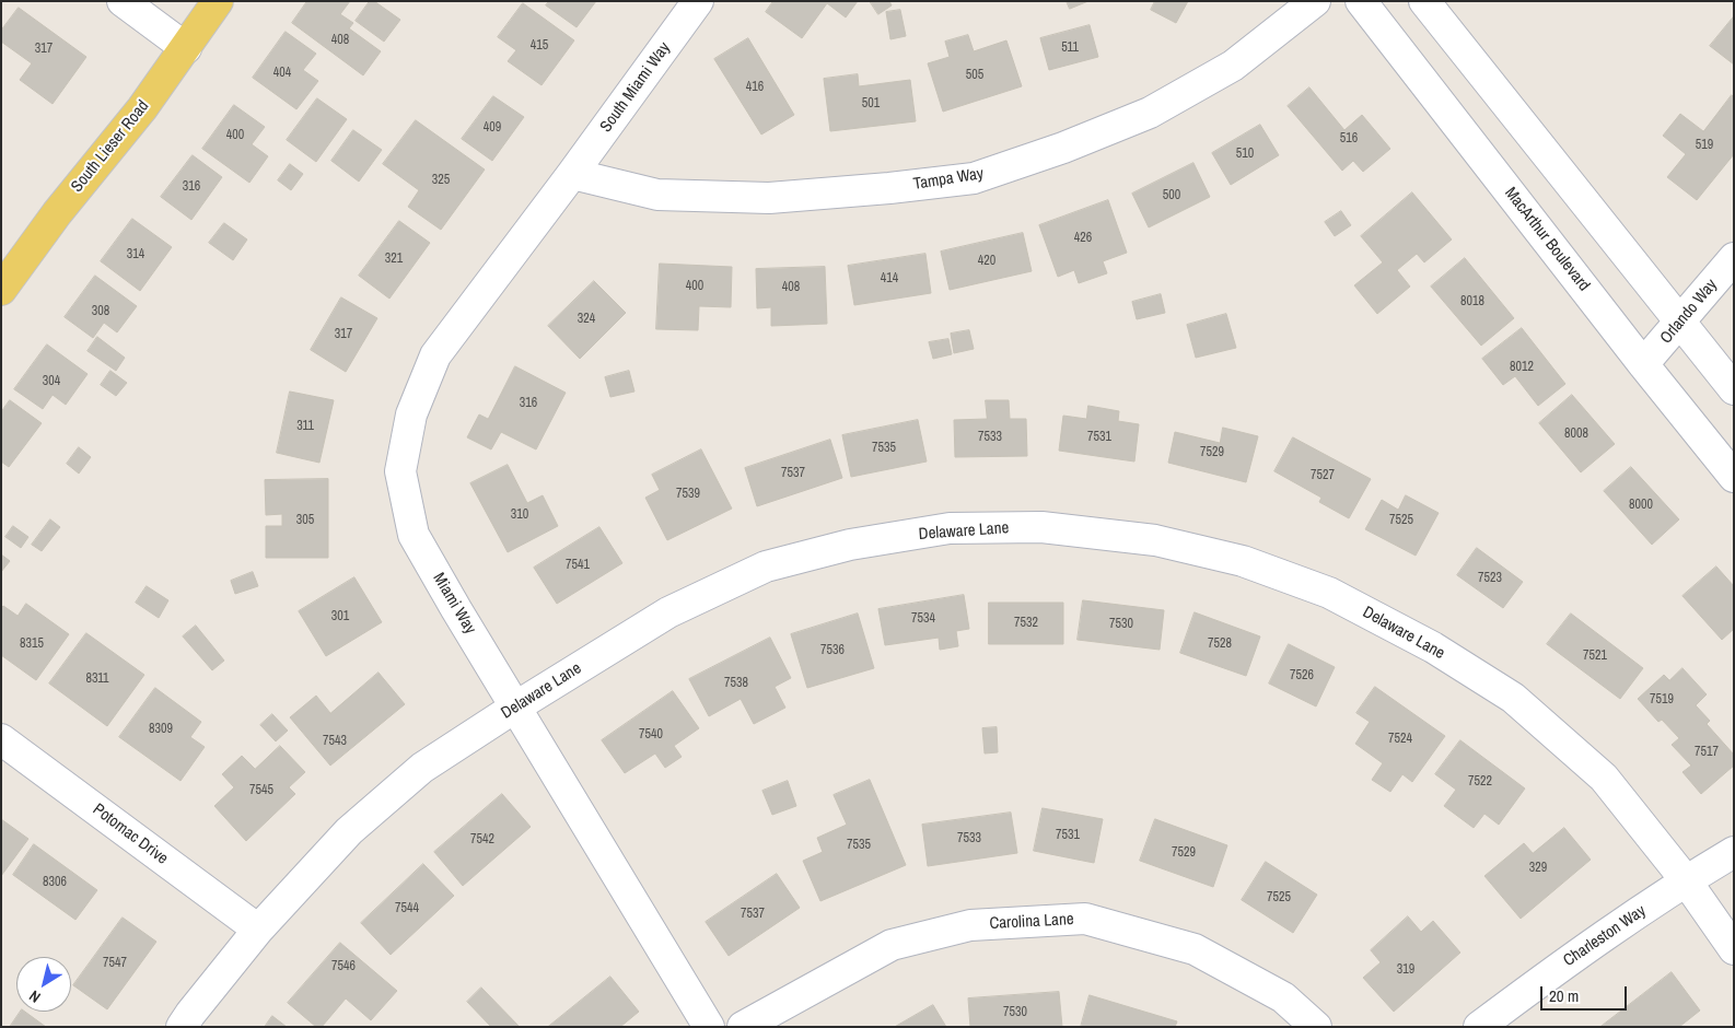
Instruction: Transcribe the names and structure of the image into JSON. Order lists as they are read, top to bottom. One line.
{"streets":{"main road":["South Lieser Road"],"street":["South Miami Way","Tampa Way","MacArthur Boulevard","Orlando Way","Delaware Lane","Miami Way","Potomac Drive","Carolina Lane","Charleston Way"]},"crossings":[["South Miami Way","Tampa Way"],["South Miami Way","Miami Way"],["Tampa Way","Miami Way"],["MacArthur Boulevard","Orlando Way"],["Delaware Lane","Miami Way"],["Delaware Lane","Potomac Drive"],["Delaware Lane","Charleston Way"]],"house_numbers":["408","415","511","317","404","505","416","501","409","400","516","519","510","325","316","500","426","314","321","420","414","400","408","8018","308","324","317","8012","304","316","311","8008","7533","7531","7535","7529","7537","7527","7539","8000","310","305","7525","7541","7523","301","7534","7532","7530","8315","7528","7536","7521","7526","8311","7538","7519","8309","7540","7524","7543","7517","7522","7545","7531","7533","7542","7535","7529","329","8306","7525","7544","7537","7547","7546","319","7530"],"scale_bar":"20 m","north":"bottom left"}
